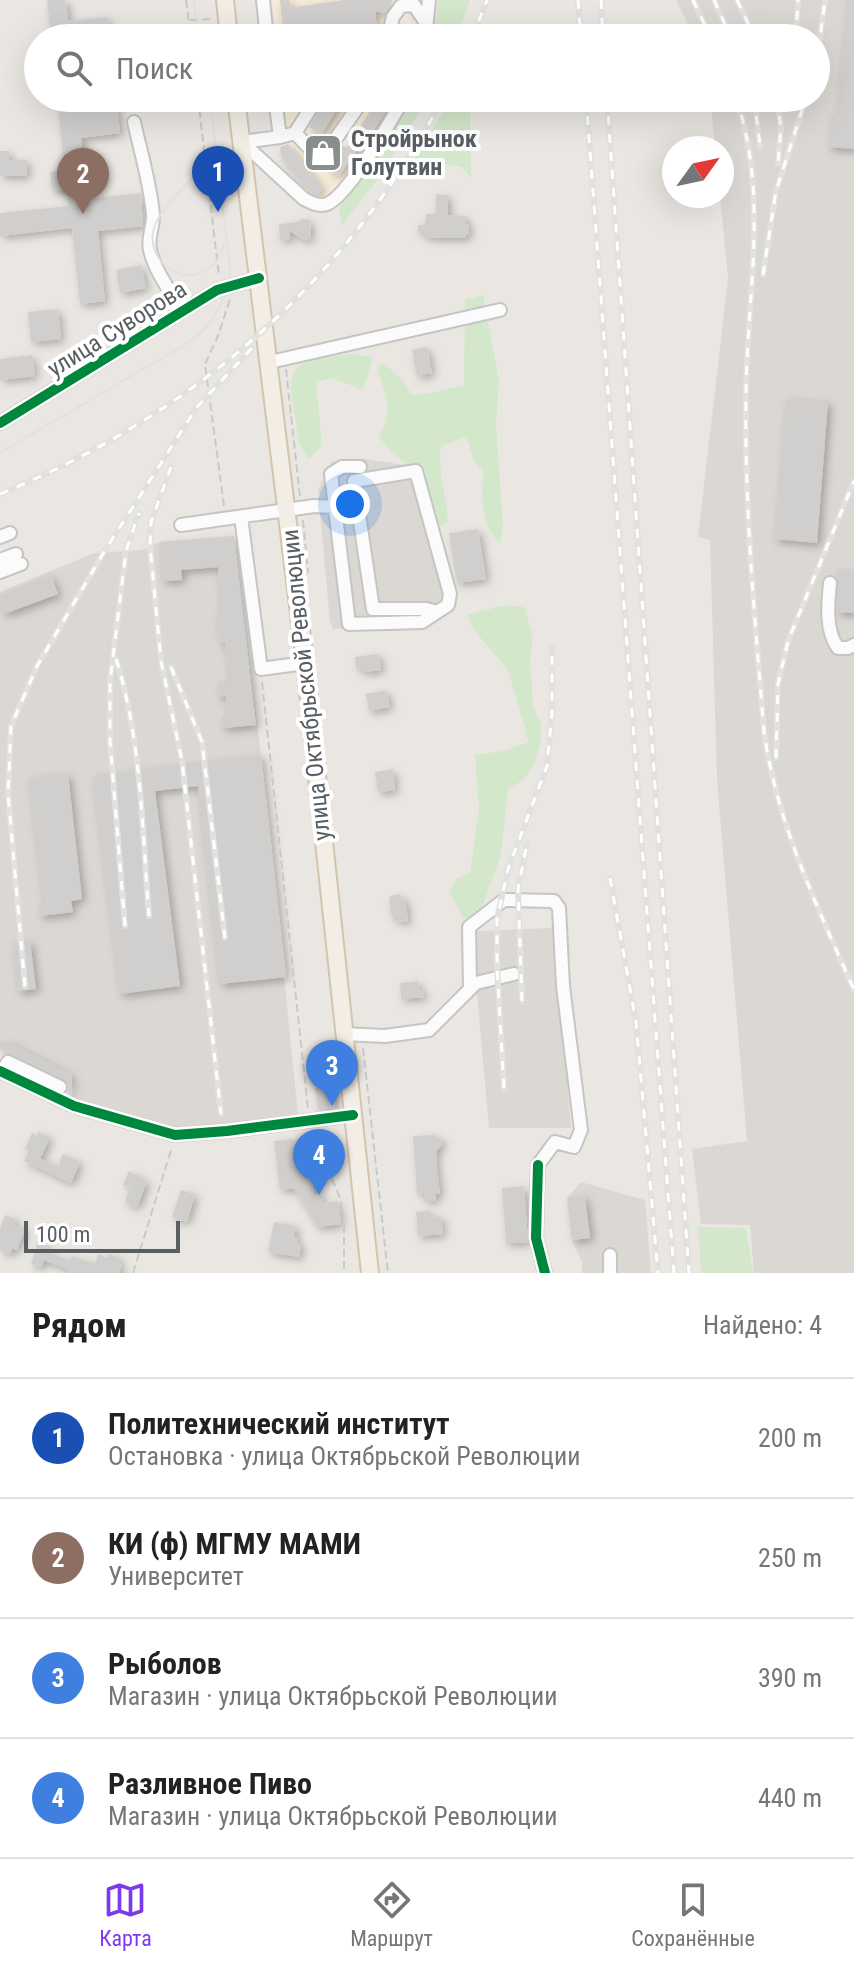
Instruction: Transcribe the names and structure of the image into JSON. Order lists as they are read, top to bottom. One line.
{"streets":{"main road":["улица Октябрьской Революции"],"street":["улица Суворова"]},"crossings":[["улица Суворова","улица Октябрьской Революции"]],"places":{"shop":["Стройрынок Голутвин"]},"scale_bar":"100 m","north":"top right","page":{"search":"Поиск","pins":["1","2","3","4"],"scale":"100 m","heading":["Рядом","Найдено: 4"],"list":[{"mark":"1","name":"Политехнический институт","note":"Остановка · улица Октябрьской Революции","value":"200 m"},{"mark":"2","name":"КИ (ф) МГМУ МАМИ","note":"Университет","value":"250 m"},{"mark":"3","name":"Рыболов","note":"Магазин · улица Октябрьской Революции","value":"390 m"},{"mark":"4","name":"Разливное Пиво","note":"Магазин · улица Октябрьской Революции","value":"440 m"}],"nav":["Карта","Маршрут","Сохранённые"]}}
